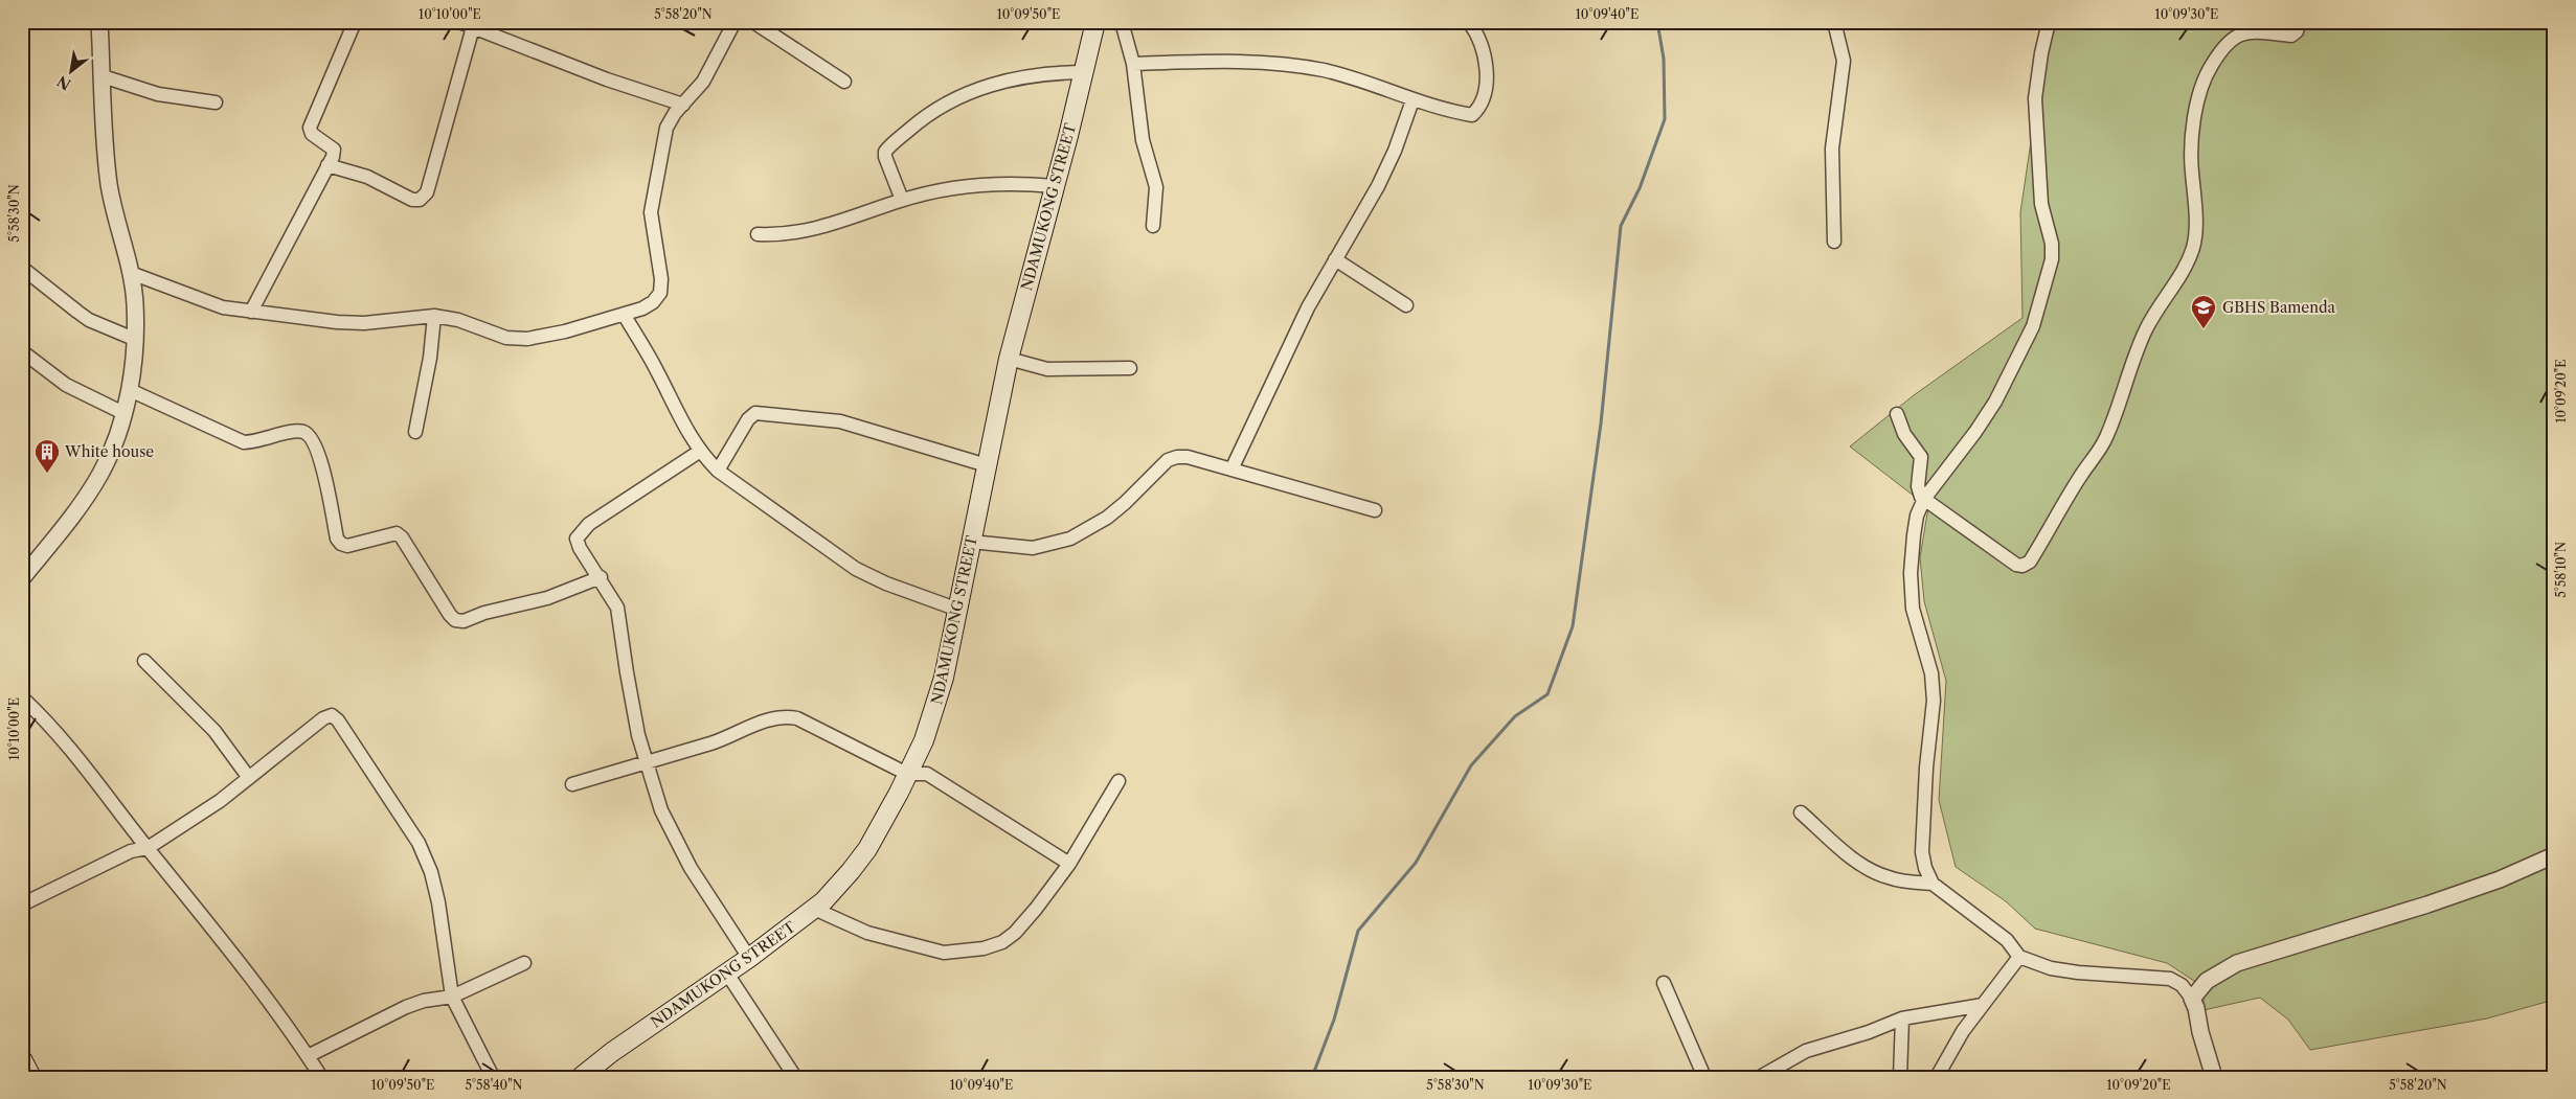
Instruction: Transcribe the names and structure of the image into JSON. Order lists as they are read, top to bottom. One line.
{"streets":{"main road":["NDAMUKONG STREET"]},"places":{"school or university":["GBHS Bamenda"],"building":["White house"]},"north":"bottom left","coordinates":["10°10'00\"E","5°58'20\"N","10°09'50\"E","10°09'40\"E","10°09'30\"E","5°58'30\"N","10°09'20\"E","5°58'10\"N","5°58'40\"N"]}
